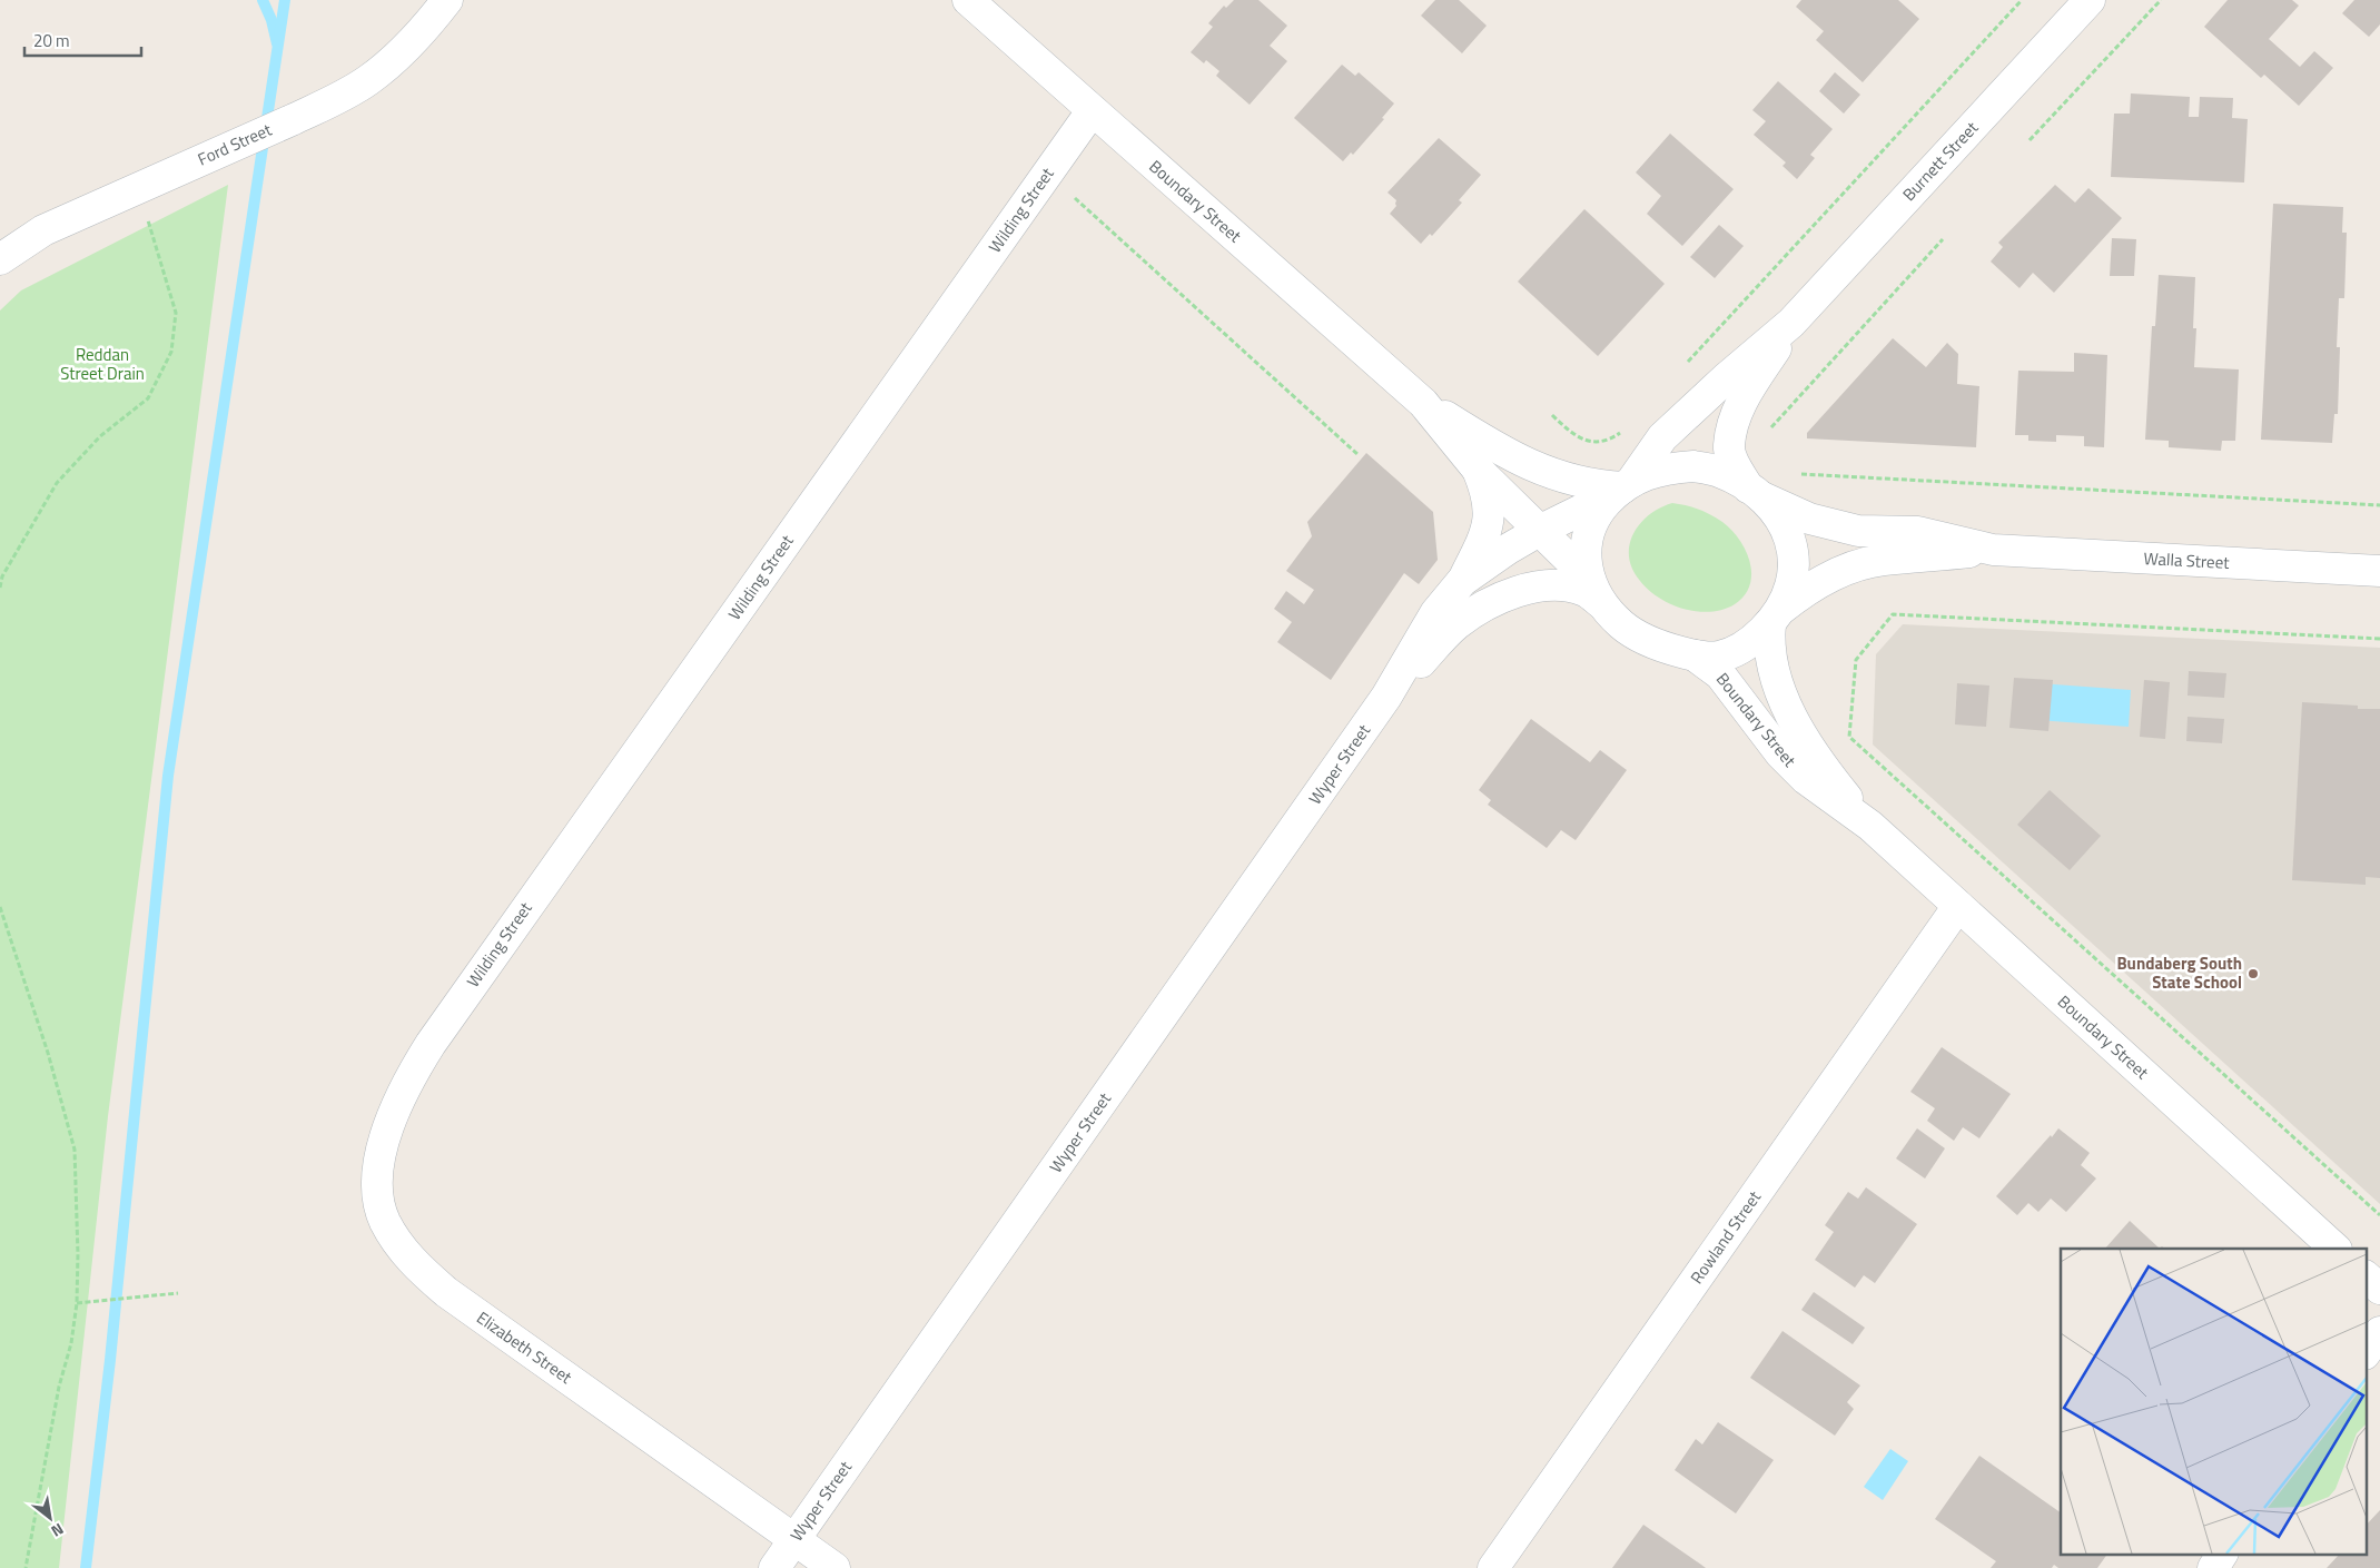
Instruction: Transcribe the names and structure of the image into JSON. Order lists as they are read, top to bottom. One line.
{"streets":{"street":["Ford Street","Burnett Street","Boundary Street","Wilding Street","Walla Street","Wyper Street","Rowland Street","Elizabeth Street"]},"crossings":[["Burnett Street","Boundary Street"],["Burnett Street","Wyper Street"],["Boundary Street","Wilding Street"],["Boundary Street","Wyper Street"],["Boundary Street","Rowland Street"],["Wilding Street","Elizabeth Street"],["Wyper Street","Elizabeth Street"]],"parks":["Reddan Street Drain"],"places":["Bundaberg South State School"],"scale_bar":"20 m","north":"bottom right"}
